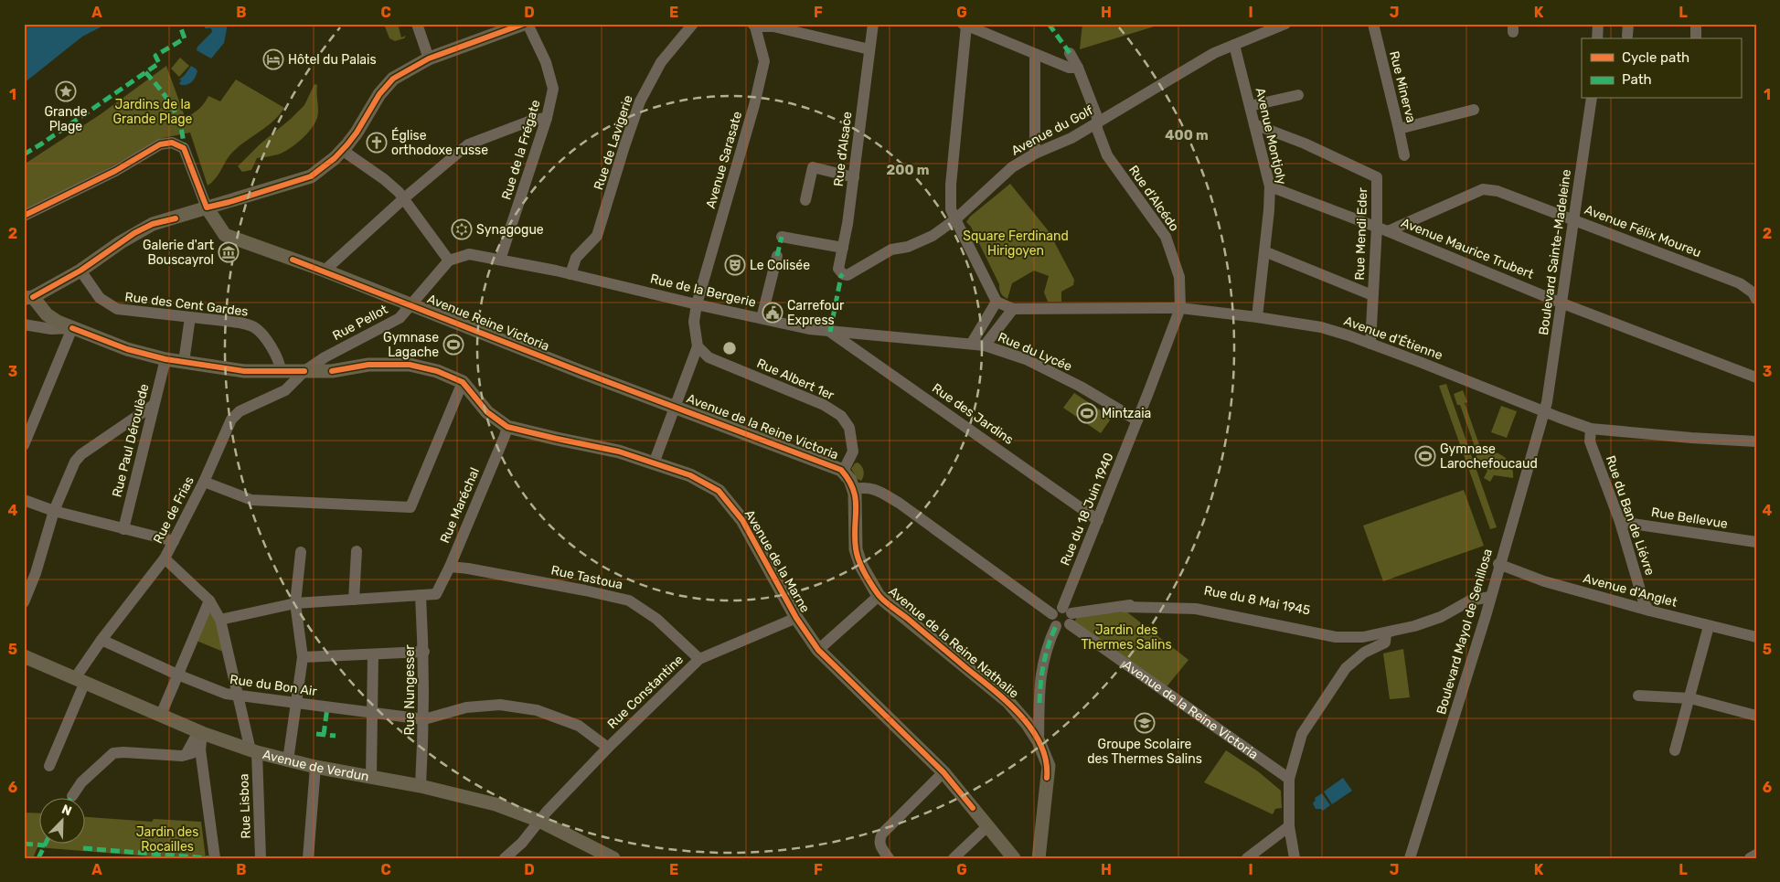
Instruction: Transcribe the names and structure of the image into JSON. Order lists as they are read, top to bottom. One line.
{"streets":{"main road":["Avenue Reine Victoria","Avenue de la Reine Victoria","Avenue de la Marne","Avenue de la Reine Nathalie","Avenue de Verdun"],"street":["Rue Minerva","Avenue du Golf","Avenue Montjoly","Rue de Lavigerie","Rue d'Alsace","Rue de la Frégate","Avenue Sarasate","Rue d'Alcédo","Avenue Félix Moureu","Rue Mendi Eder","Avenue Maurice Trubert","Boulevard Sainte-Madeleine","Rue de la Bergerie","Rue des Cent Gardes","Rue Pellot","Avenue d'Étienne","Rue du Lycée","Rue Albert 1er","Rue des Jardins","Rue Paul Déroulède","Rue Maréchal","Rue du 18 Juin 1940","Rue de Frias","Rue du Ban de Liévre","Rue Bellevue","Rue Tastoua","Avenue d'Anglet","Rue du 8 Mai 1945","Boulevard Mayol de Senillosa","Rue du Bon Air","Rue Nungesser","Rue Constantine","Rue Lisboa"]},"crossings":[["Avenue du Golf","Avenue Montjoly"],["Avenue du Golf","Rue d'Alsace"],["Avenue du Golf","Rue d'Alcédo"],["Avenue Montjoly","Rue Mendi Eder"],["Avenue Montjoly","Avenue Maurice Trubert"],["Avenue Montjoly","Avenue d'Étienne"],["Rue de Lavigerie","Rue de la Bergerie"],["Avenue Sarasate","Rue de la Bergerie"],["Rue d'Alcédo","Avenue d'Étienne"],["Rue d'Alcédo","Rue du Lycée"],["Rue d'Alcédo","Rue du 18 Juin 1940"],["Avenue Félix Moureu","Avenue Maurice Trubert"],["Avenue Félix Moureu","Boulevard Sainte-Madeleine"],["Rue Mendi Eder","Avenue Maurice Trubert"],["Rue Mendi Eder","Avenue d'Étienne"],["Avenue Maurice Trubert","Boulevard Sainte-Madeleine"],["Boulevard Sainte-Madeleine","Avenue d'Étienne"],["Boulevard Sainte-Madeleine","Boulevard Mayol de Senillosa"],["Rue de la Bergerie","Rue du Lycée"],["Rue de la Bergerie","Rue des Jardins"],["Rue des Cent Gardes","Avenue de la Marne"],["Rue Pellot","Avenue Reine Victoria"],["Rue Pellot","Rue de Frias"],["Rue Pellot","Avenue de la Marne"],["Avenue Reine Victoria","Avenue de la Reine Victoria"],["Avenue d'Étienne","Rue du Ban de Liévre"],["Avenue d'Étienne","Boulevard Mayol de Senillosa"],["Rue du Lycée","Rue des Jardins"],["Rue du Lycée","Rue du 18 Juin 1940"],["Rue Albert 1er","Avenue de la Reine Victoria"],["Rue Albert 1er","Avenue de la Reine Nathalie"],["Rue des Jardins","Rue du 18 Juin 1940"],["Avenue de la Reine Victoria","Rue du 18 Juin 1940"],["Avenue de la Reine Victoria","Rue du 8 Mai 1945"],["Avenue de la Reine Victoria","Avenue de la Reine Nathalie"],["Rue Paul Déroulède","Avenue de la Marne"],["Rue Maréchal","Avenue de la Marne"],["Rue Maréchal","Rue Tastoua"],["Rue Maréchal","Rue Nungesser"],["Rue du 18 Juin 1940","Rue du 8 Mai 1945"],["Rue de Frias","Avenue de la Marne"],["Rue de Frias","Rue du Bon Air"],["Rue de Frias","Avenue de Verdun"],["Rue de Frias","Rue Lisboa"],["Rue du Ban de Liévre","Rue Bellevue"],["Rue du Ban de Liévre","Avenue d'Anglet"],["Avenue de la Marne","Rue Constantine"],["Rue Tastoua","Rue Constantine"],["Avenue d'Anglet","Boulevard Mayol de Senillosa"],["Rue du 8 Mai 1945","Boulevard Mayol de Senillosa"],["Rue du Bon Air","Rue Nungesser"],["Rue du Bon Air","Rue Lisboa"],["Rue Nungesser","Avenue de Verdun"],["Rue Constantine","Avenue de Verdun"],["Avenue de Verdun","Rue Lisboa"]],"parks":["Jardins de la Grande Plage","Square Ferdinand Hirigoyen","Jardin des Thermes Salins","Jardin des Rocailles"],"places":{"hotel":["Hôtel du Palais"],"place":["Grande Plage"],"church":["Église orthodoxe russe"],"synagogue":["Synagogue"],"museum":["Galerie d'art Bouscayrol"],"theatre":["Le Colisée"],"public building":["Carrefour Express"],"sports":["Gymnase Lagache","Mintzaia","Gymnase Larochefoucaud"],"school or university":["Groupe Scolaire des Thermes Salins"]},"legend":["Cycle path","Path"],"north":"top right","grid":{"columns":["A","B","C","D","E","F","G","H","I","J","K","L"],"rows":["1","2","3","4","5","6"]},"rings":["400 m","200 m"]}
